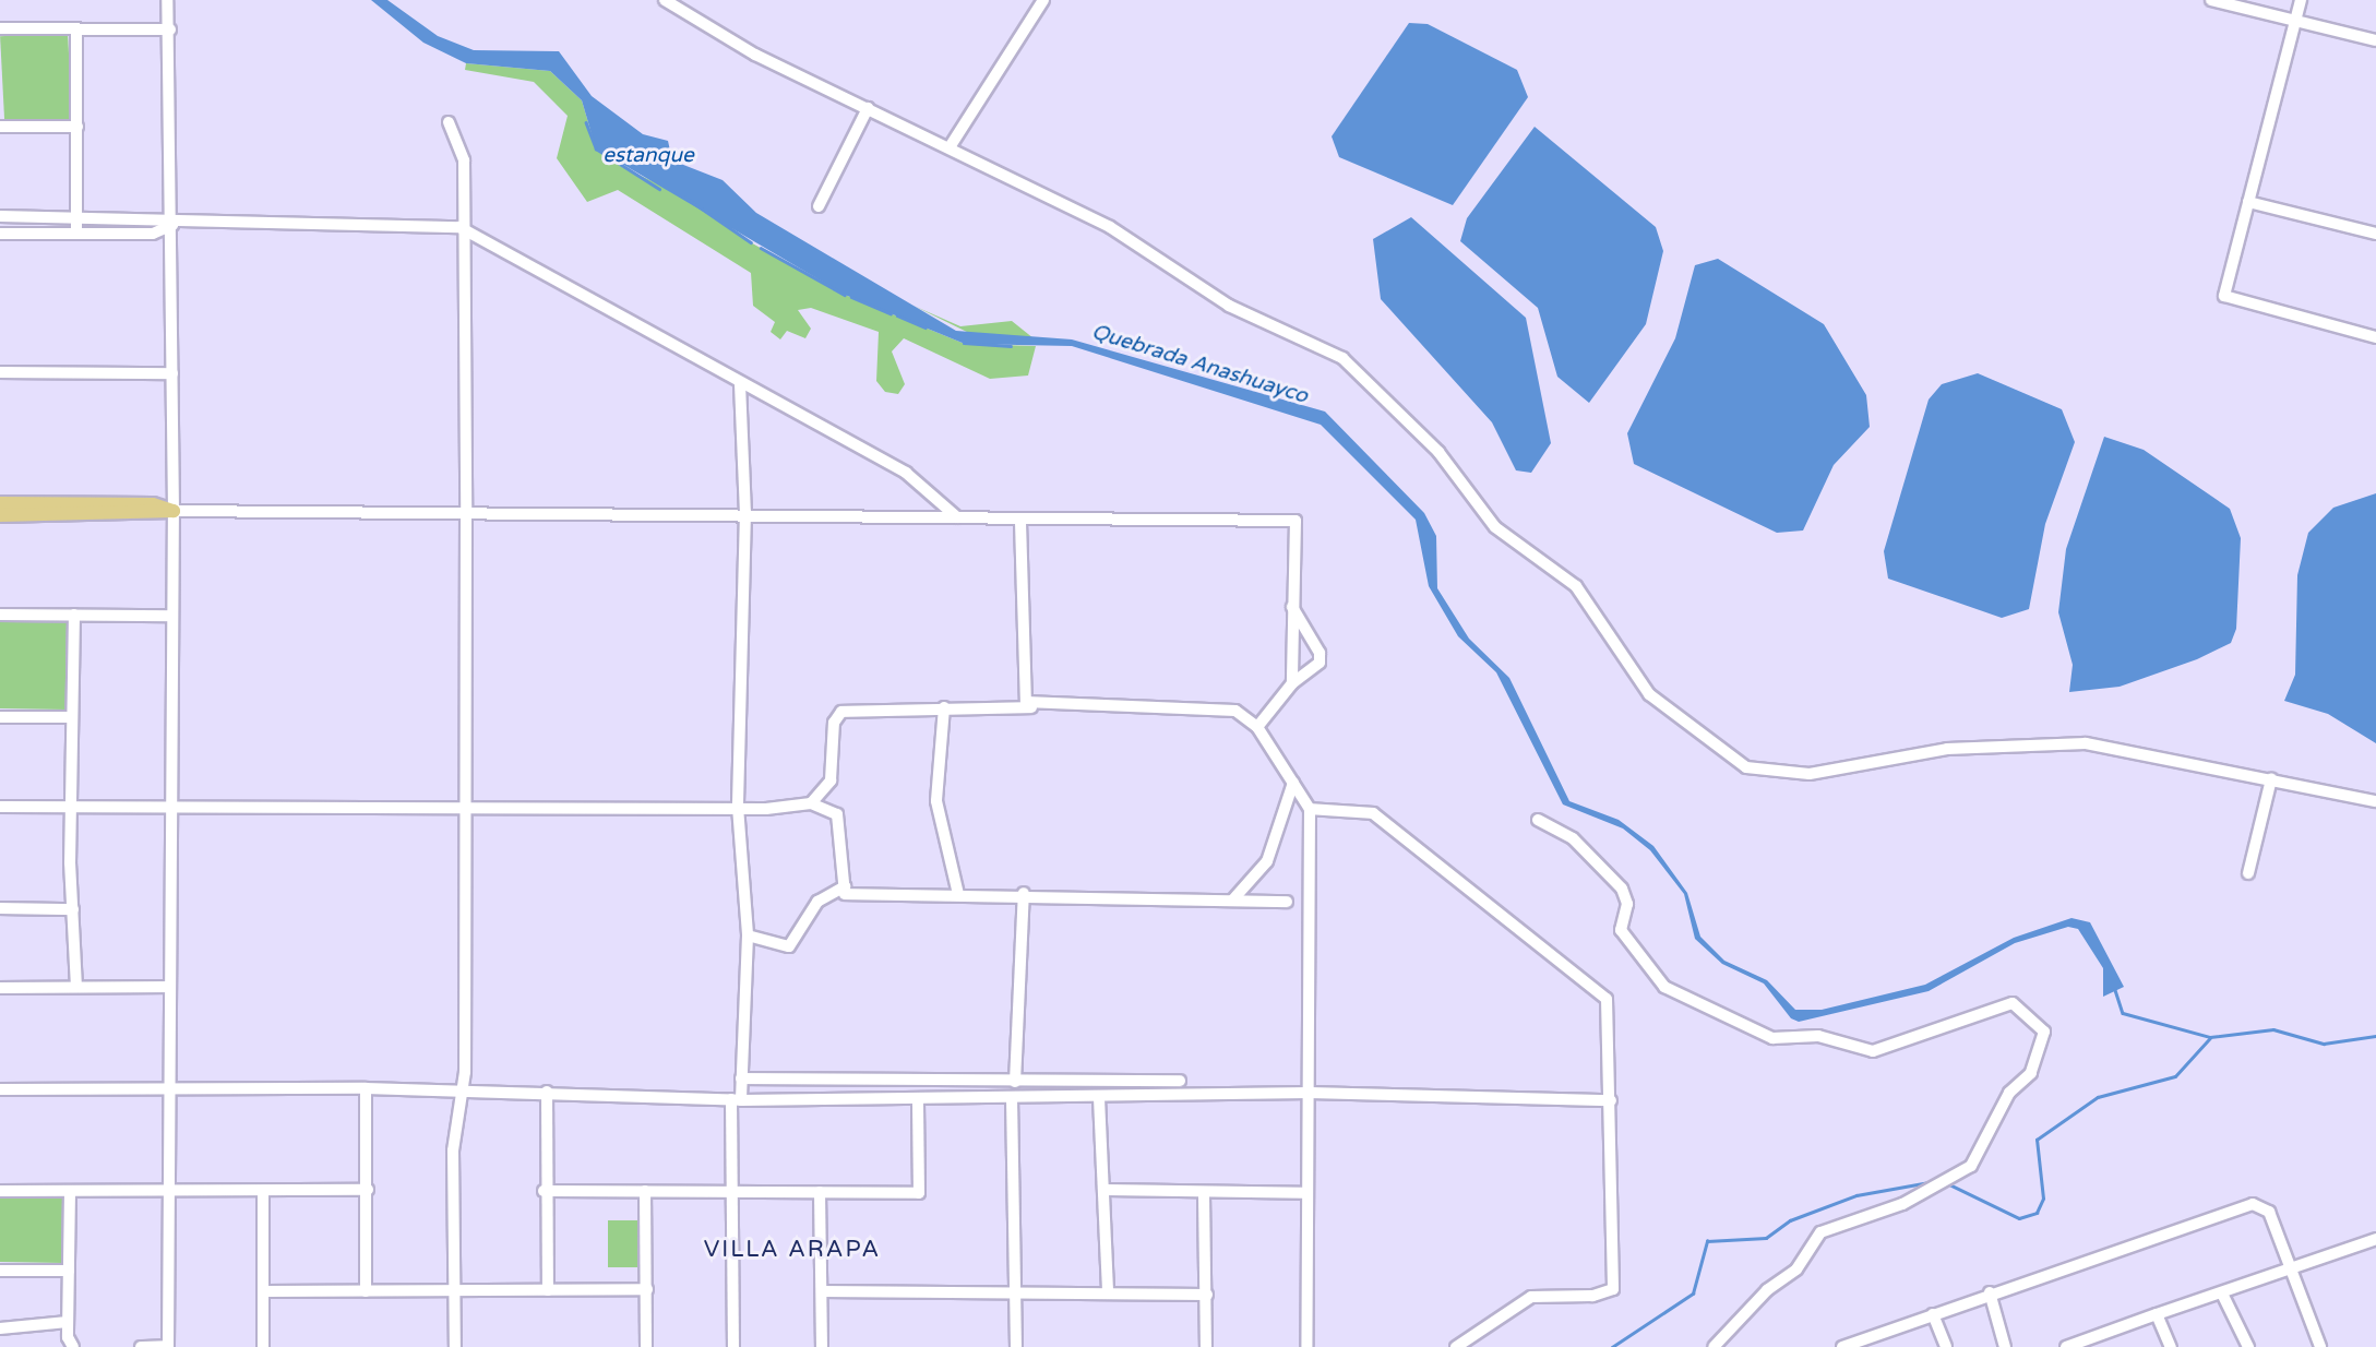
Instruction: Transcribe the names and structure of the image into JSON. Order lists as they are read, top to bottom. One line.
{"districts":["VILLA ARAPA"],"water":["estanque","Quebrada Anashuayco"]}
